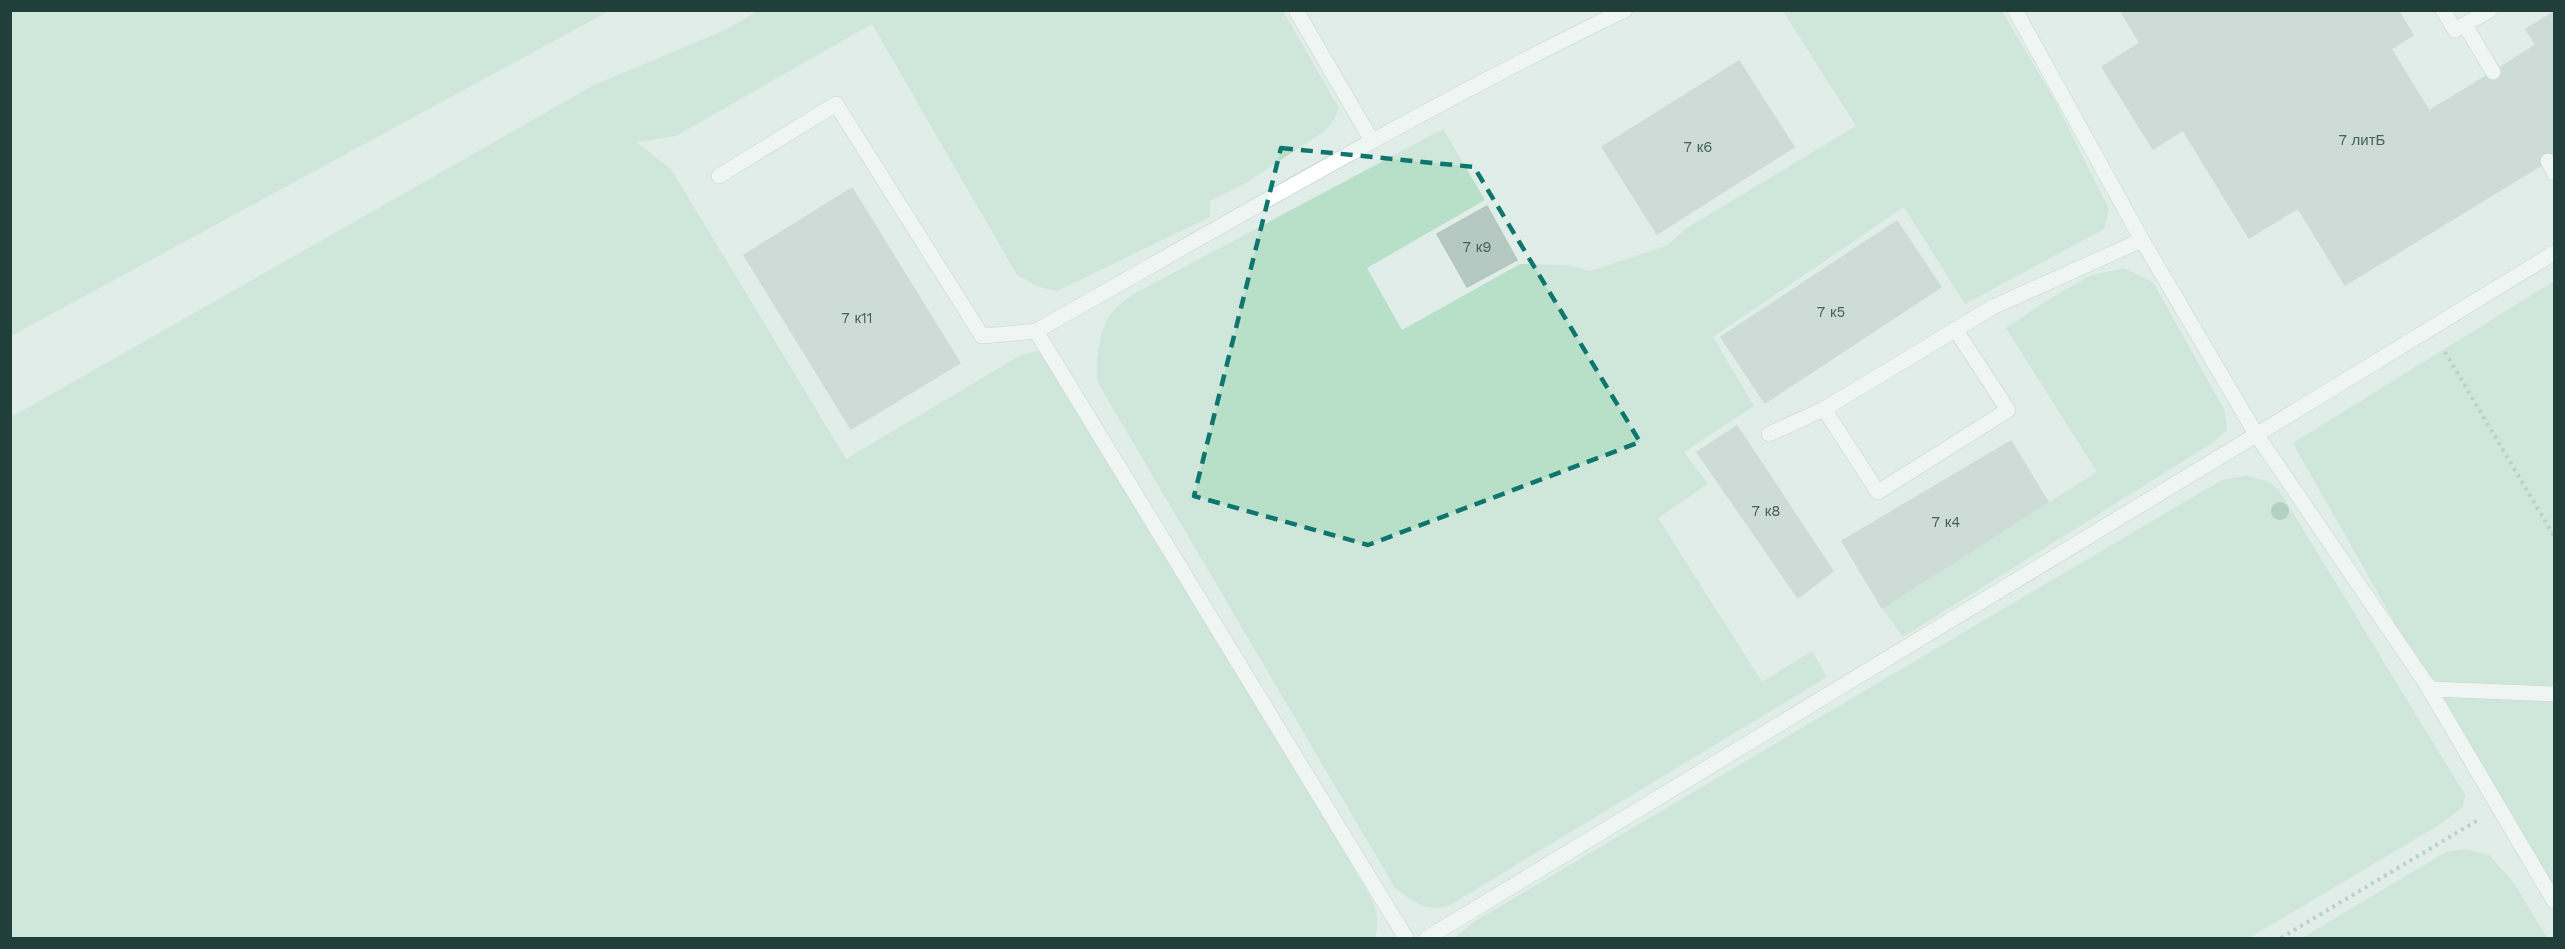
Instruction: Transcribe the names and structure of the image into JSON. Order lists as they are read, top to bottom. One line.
{"house_numbers":["7 литБ","7 к6","7 к9","7 к5","7 к11","7 к8","7 к4"]}
